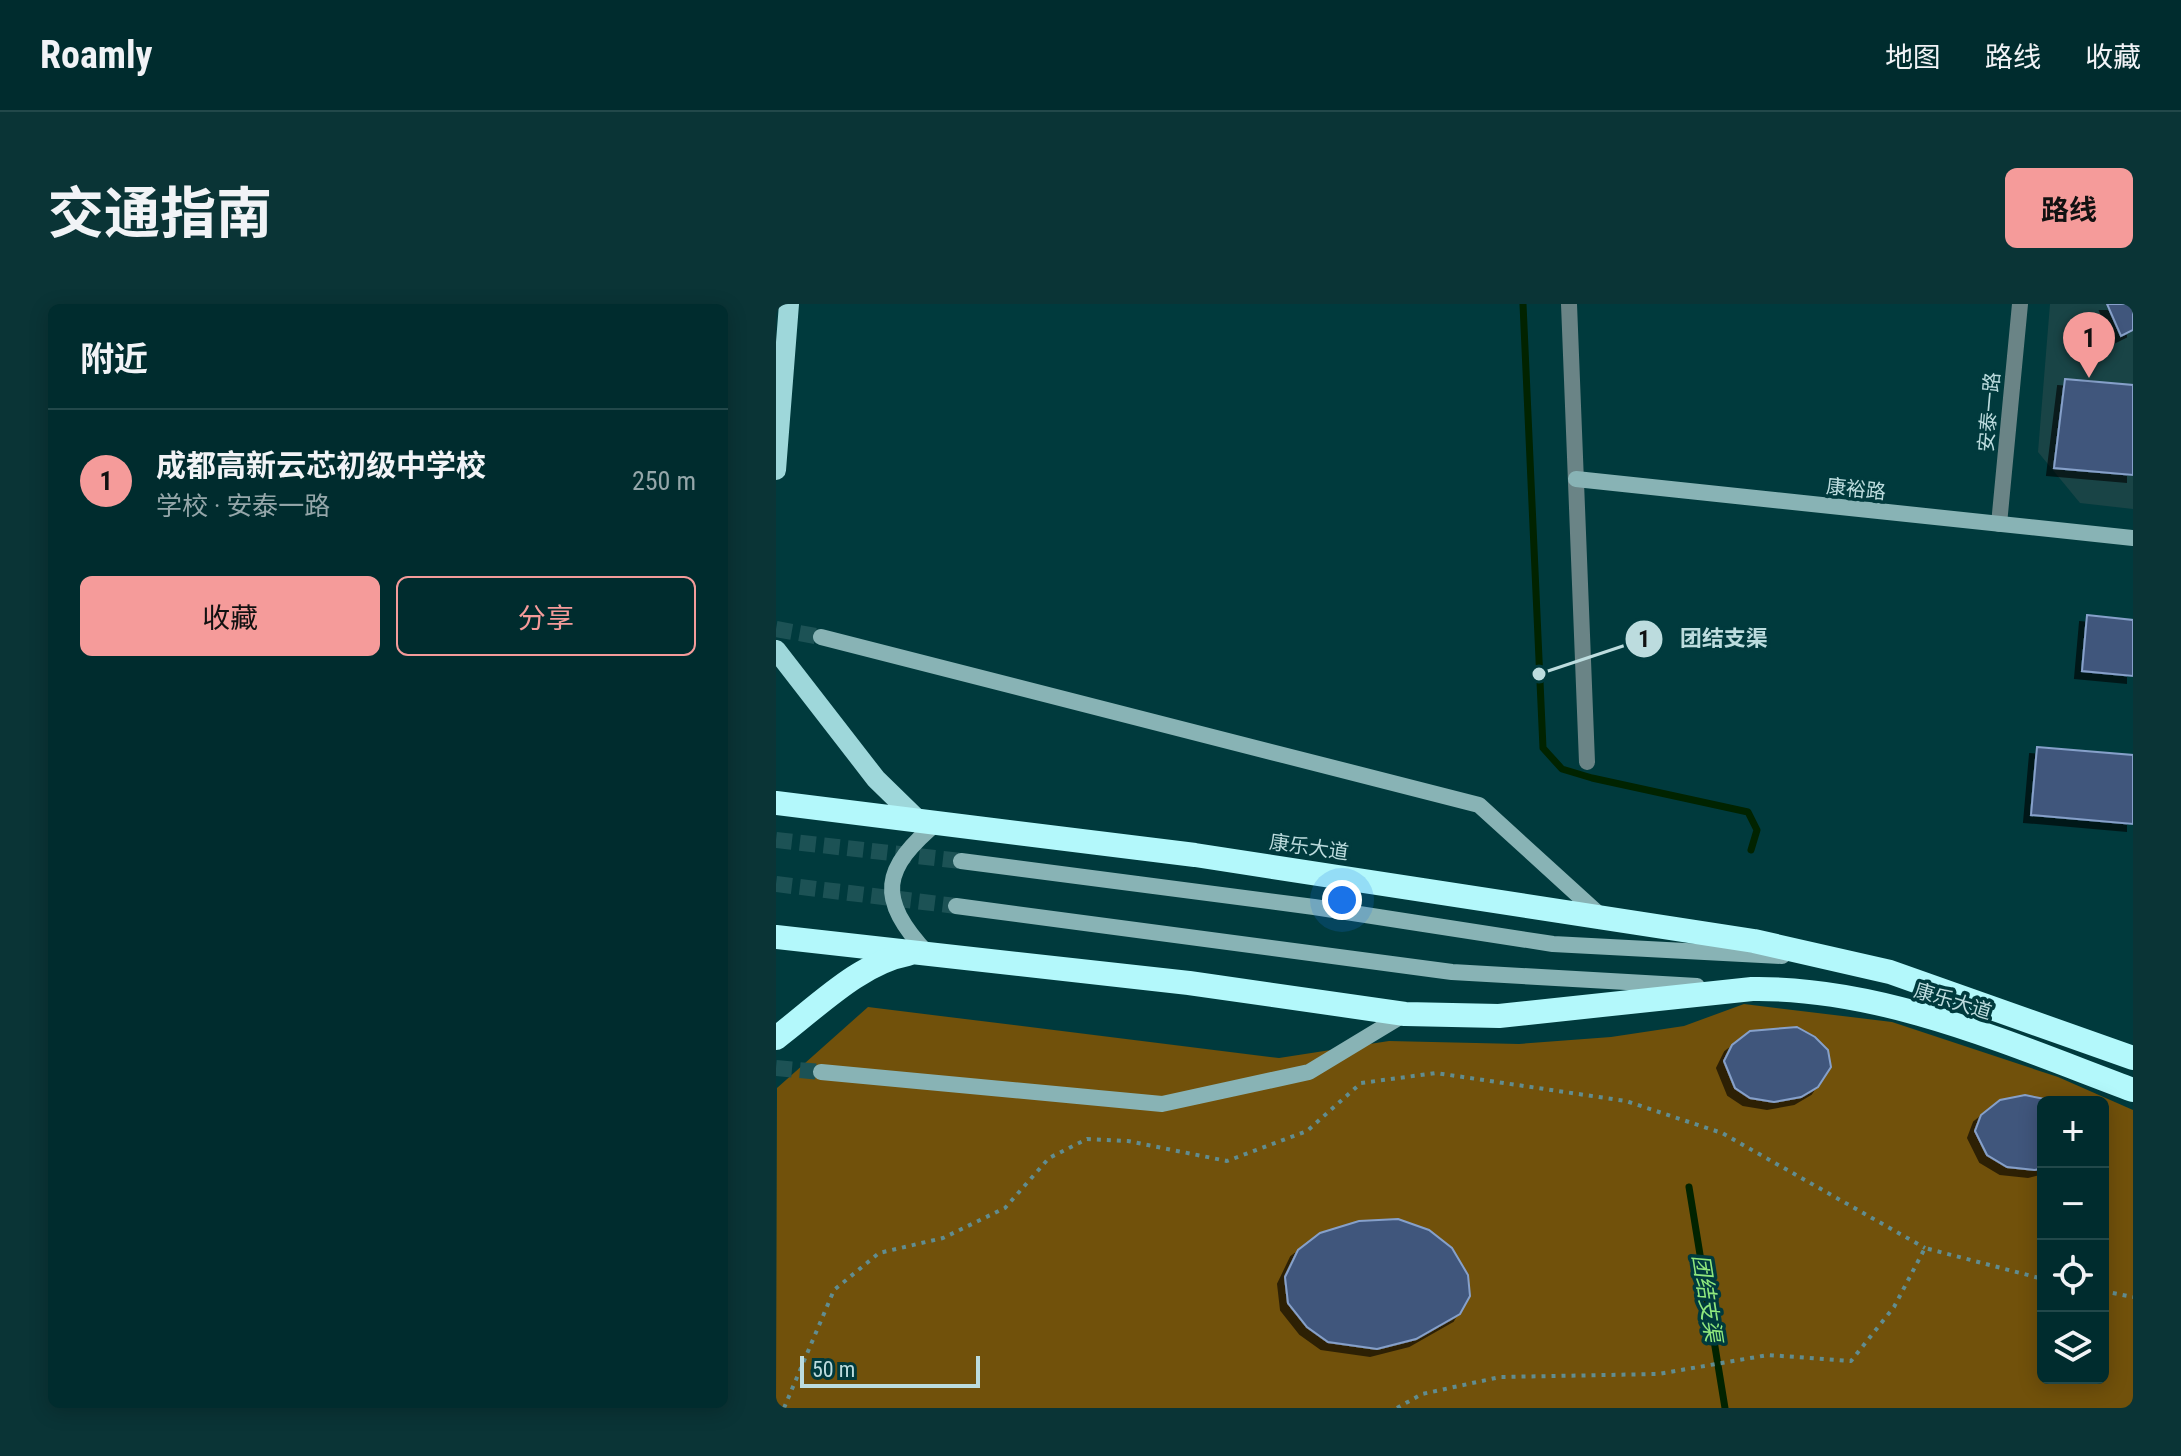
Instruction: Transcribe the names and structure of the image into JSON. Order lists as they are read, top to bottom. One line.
{"streets":{"highway":["康乐大道"],"street":["安泰一路","康裕路"]},"crossings":[["安泰一路","康裕路"]],"water":["团结支渠"],"places":["团结支渠"],"scale_bar":"50 m","page":{"header":"Roamly","nav":["地图","路线","收藏"],"title":"交通指南","buttons":["路线",["收藏","分享"]],"heading":"附近","pins":"1","list":[{"mark":"1","name":"成都高新云芯初级中学校","note":"学校 · 安泰一路","value":"250 m"}],"map_buttons":["+","−"],"scale":"50 m"}}
